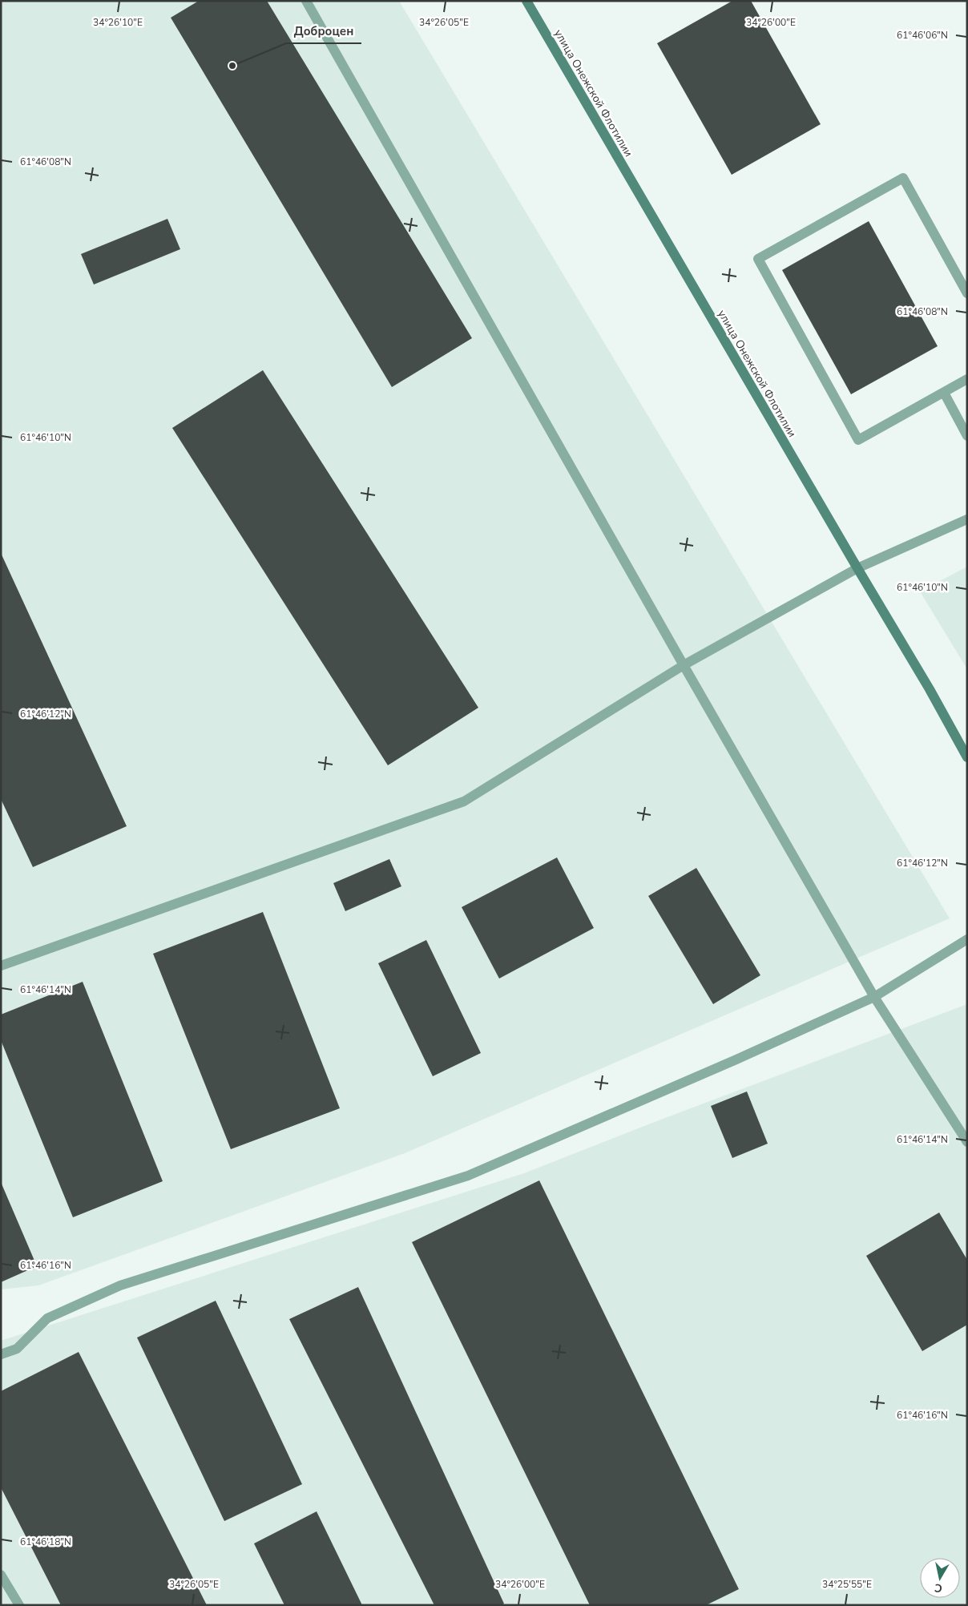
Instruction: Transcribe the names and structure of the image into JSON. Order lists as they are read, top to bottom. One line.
{"streets":{"main road":["улица Онежской Флотилии"]},"places":["Доброцен"],"north":"bottom","coordinates":["34°26'10\"E","34°26'05\"E","34°26'00\"E","61°46'06\"N","61°46'08\"N","61°46'10\"N","61°46'12\"N","61°46'14\"N","61°46'16\"N","61°46'18\"N","34°25'55\"E"]}
